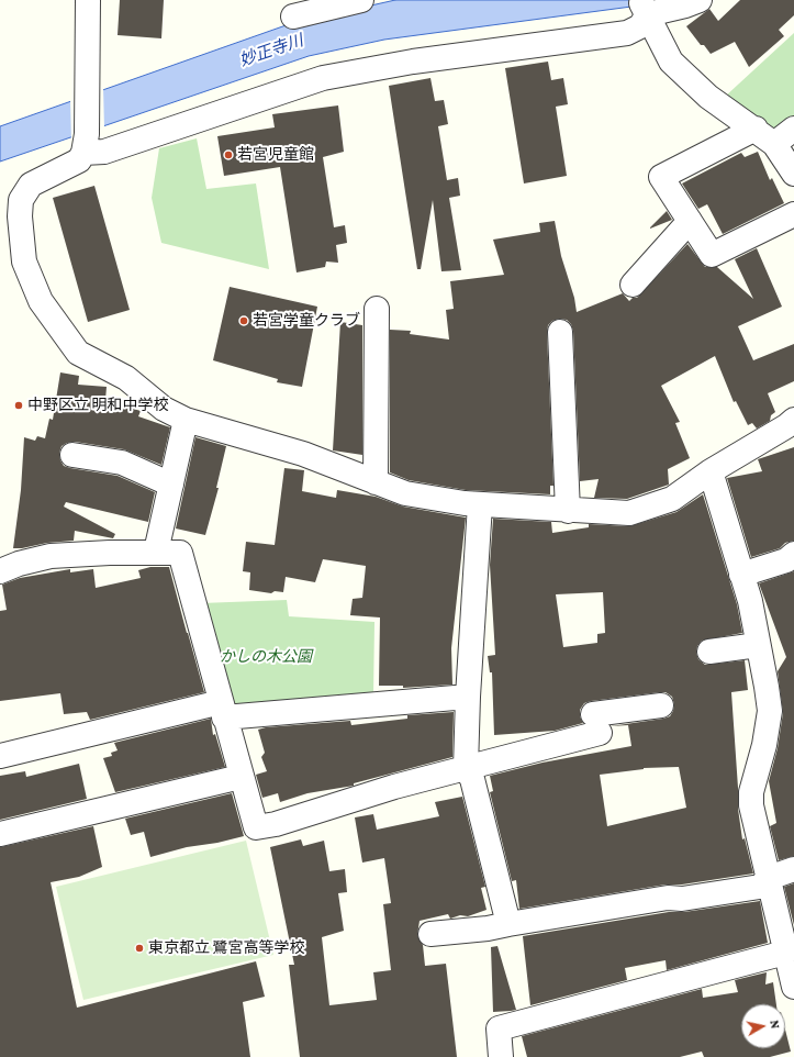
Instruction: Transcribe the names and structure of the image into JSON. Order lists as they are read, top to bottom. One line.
{"water":["妙正寺川"],"parks":["かしの木公園"],"places":["若宮児童館","若宮学童クラブ","中野区立 明和中学校","東京都立 鷺宮高等学校"],"north":"right"}
